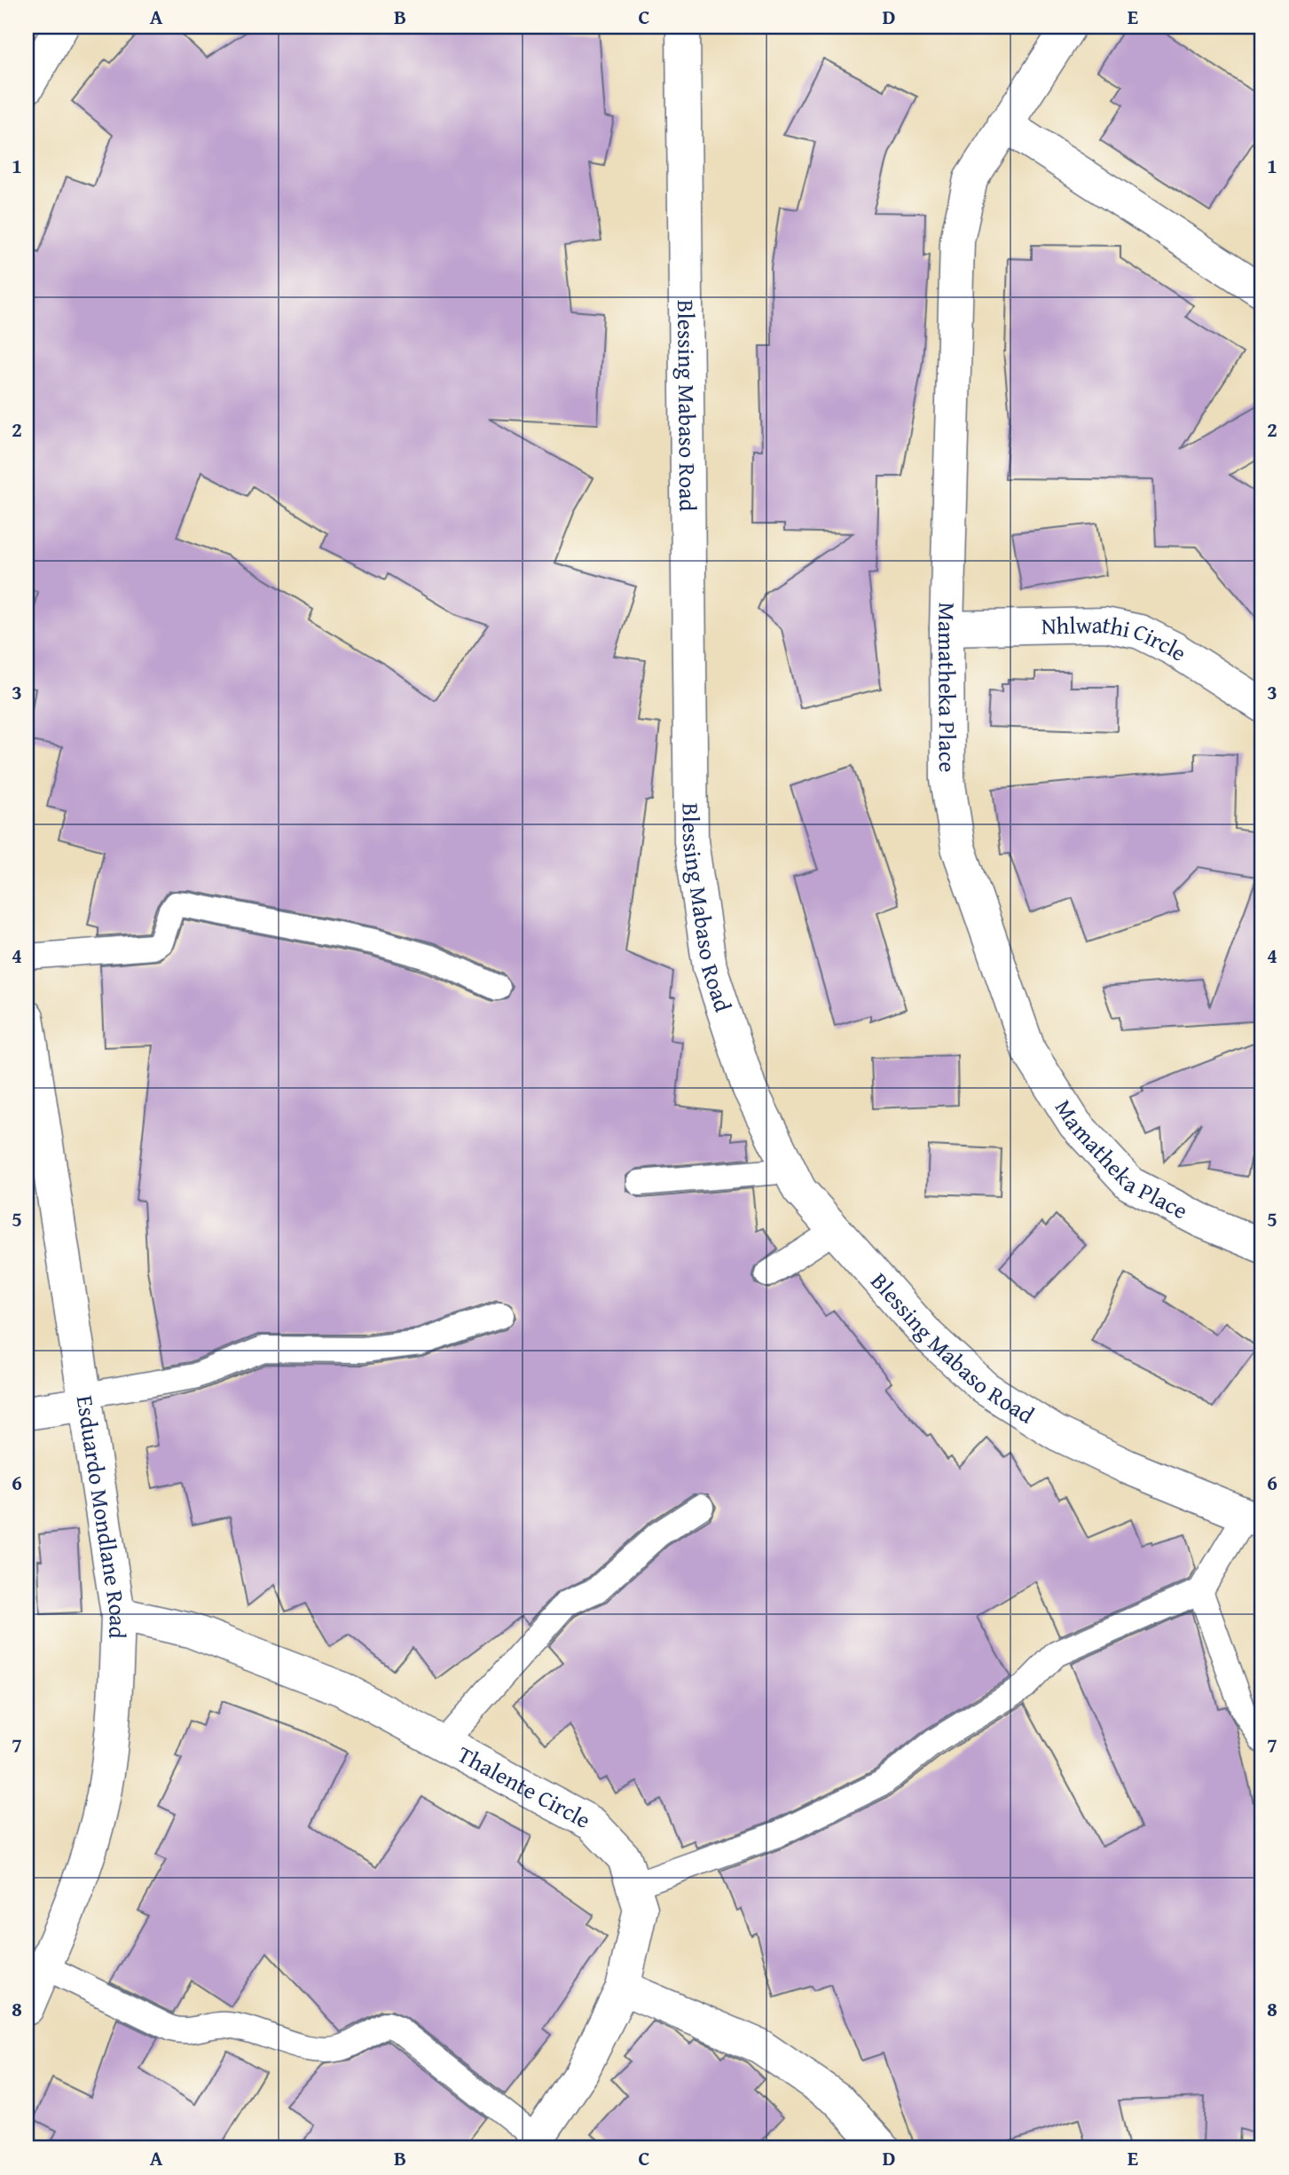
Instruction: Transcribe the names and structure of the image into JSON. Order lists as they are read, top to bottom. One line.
{"streets":{"street":["Blessing Mabaso Road","Nhlwathi Circle","Mamatheka Place","Esduardo Mondlane Road","Thalente Circle"]},"crossings":[["Nhlwathi Circle","Mamatheka Place"],["Esduardo Mondlane Road","Thalente Circle"]],"grid":{"columns":["A","B","C","D","E"],"rows":["1","2","3","4","5","6","7","8"]}}
